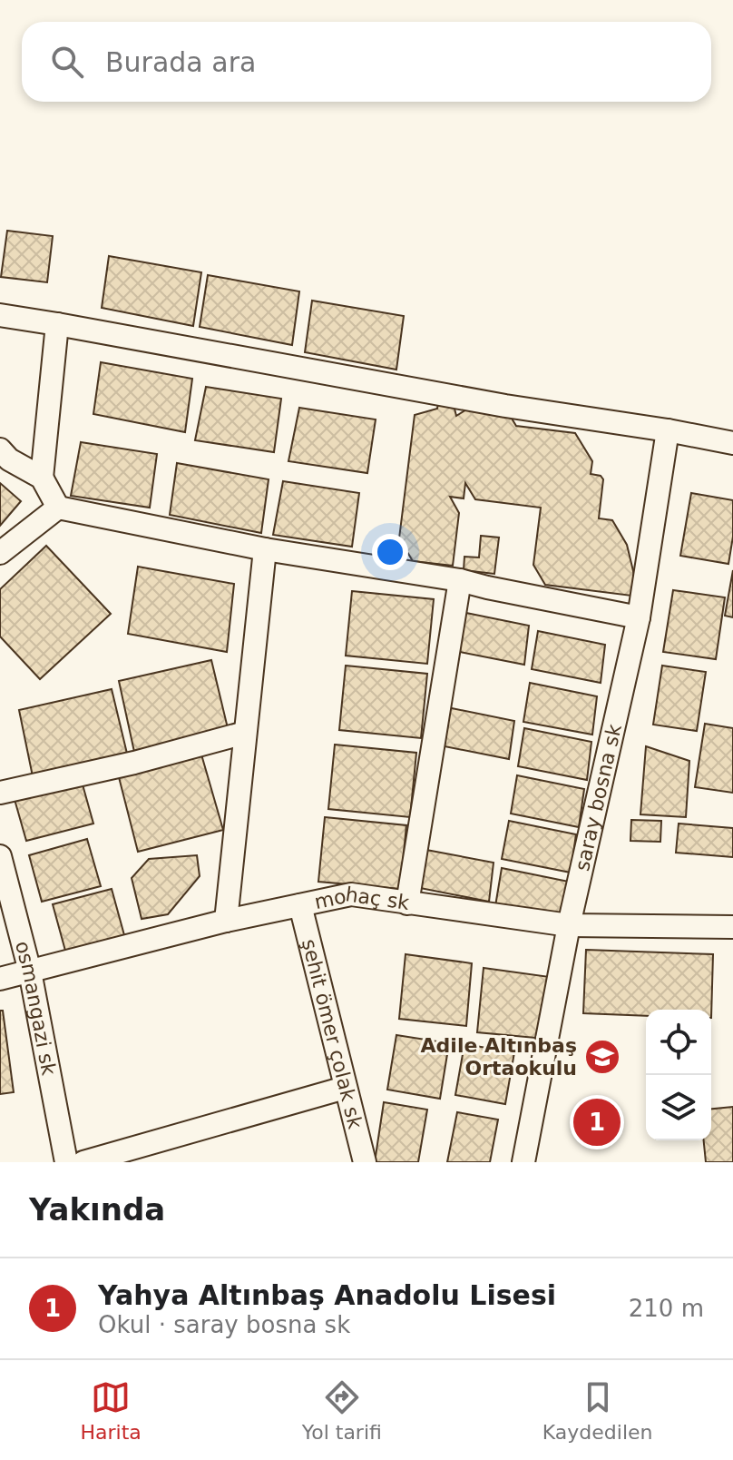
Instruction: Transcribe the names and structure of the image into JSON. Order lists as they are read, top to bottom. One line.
{"streets":{"street":["saray bosna sk","mohaç sk","osmangazi sk","şehit ömer çolak sk"]},"crossings":[["saray bosna sk","mohaç sk"],["mohaç sk","osmangazi sk"],["mohaç sk","şehit ömer çolak sk"]],"places":{"school or university":["Adile Altınbaş Ortaokulu"]},"page":{"search":"Burada ara","pins":"1","heading":"Yakında","list":[{"mark":"1","name":"Yahya Altınbaş Anadolu Lisesi","note":"Okul · saray bosna sk","value":"210 m"}],"nav":["Harita","Yol tarifi","Kaydedilen"]}}
